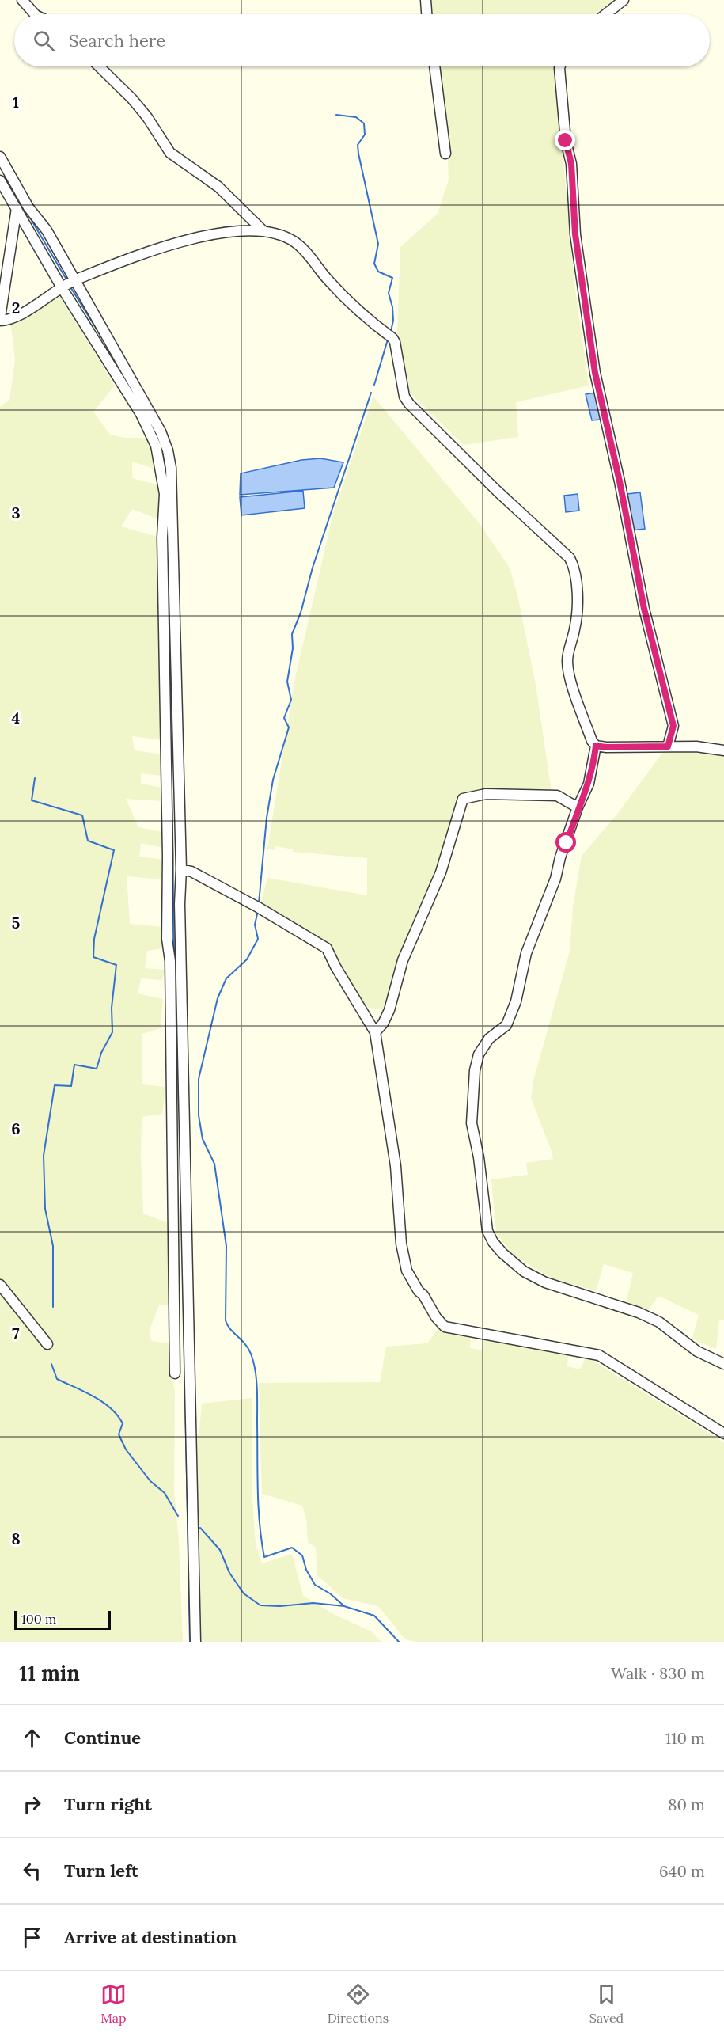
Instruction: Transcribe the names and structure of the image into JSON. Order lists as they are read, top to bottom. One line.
{"scale_bar":"100 m","page":{"search":"Search here","scale":"100 m","heading":["11 min","Walk · 830 m"],"list":[["Continue","110 m"],["Turn right","80 m"],["Turn left","640 m"],"Arrive at destination"],"nav":["Map","Directions","Saved"]},"grid":{"rows":["1","2","3","4","5","6","7","8"]}}
